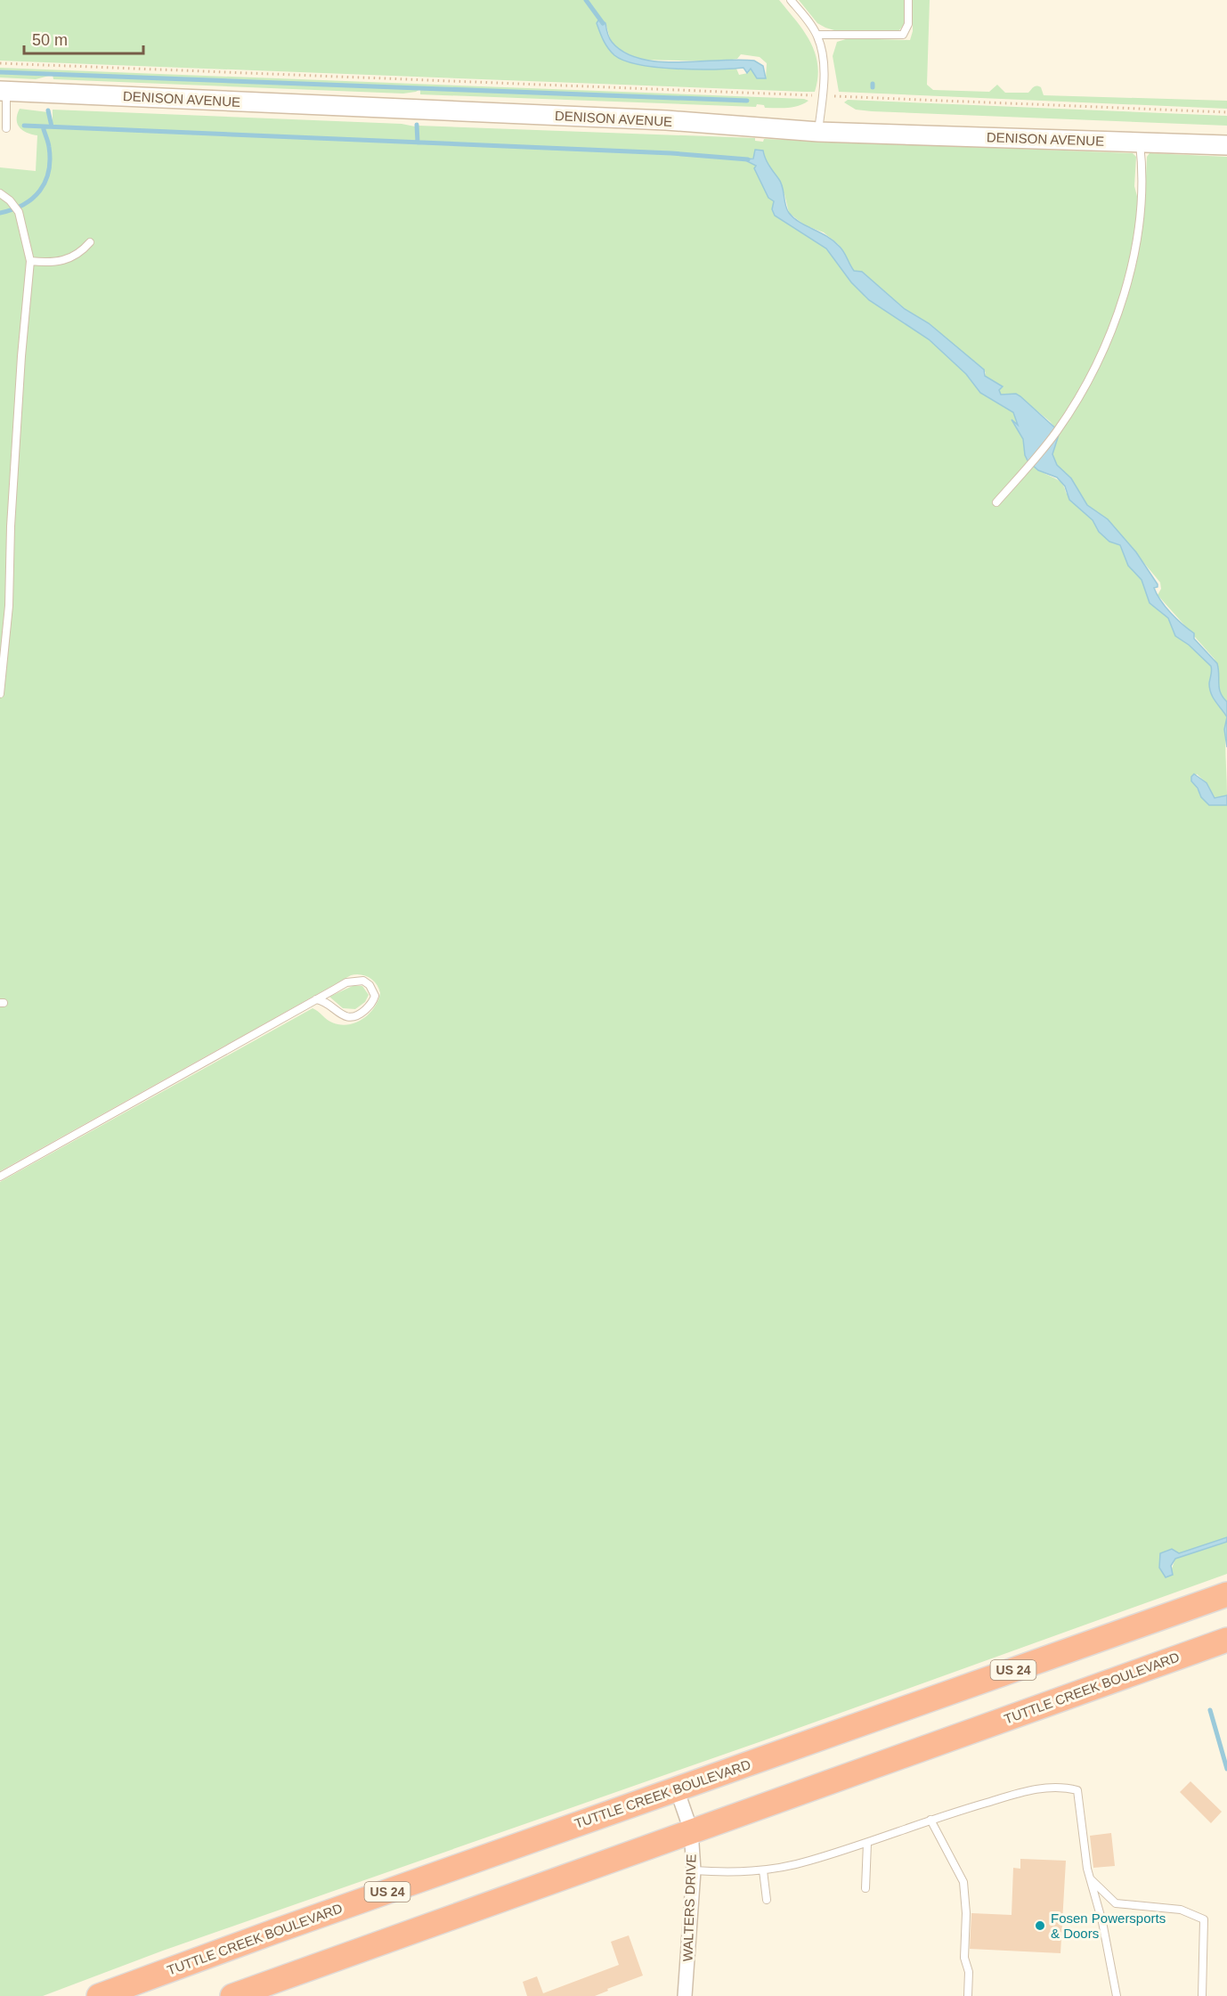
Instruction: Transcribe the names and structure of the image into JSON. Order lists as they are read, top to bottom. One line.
{"streets":{"highway":["US 24","TUTTLE CREEK BOULEVARD"],"street":["DENISON AVENUE","WALTERS DRIVE"]},"crossings":[["TUTTLE CREEK BOULEVARD","WALTERS DRIVE"]],"places":["Fosen Powersports & Doors"],"scale_bar":"50 m"}
